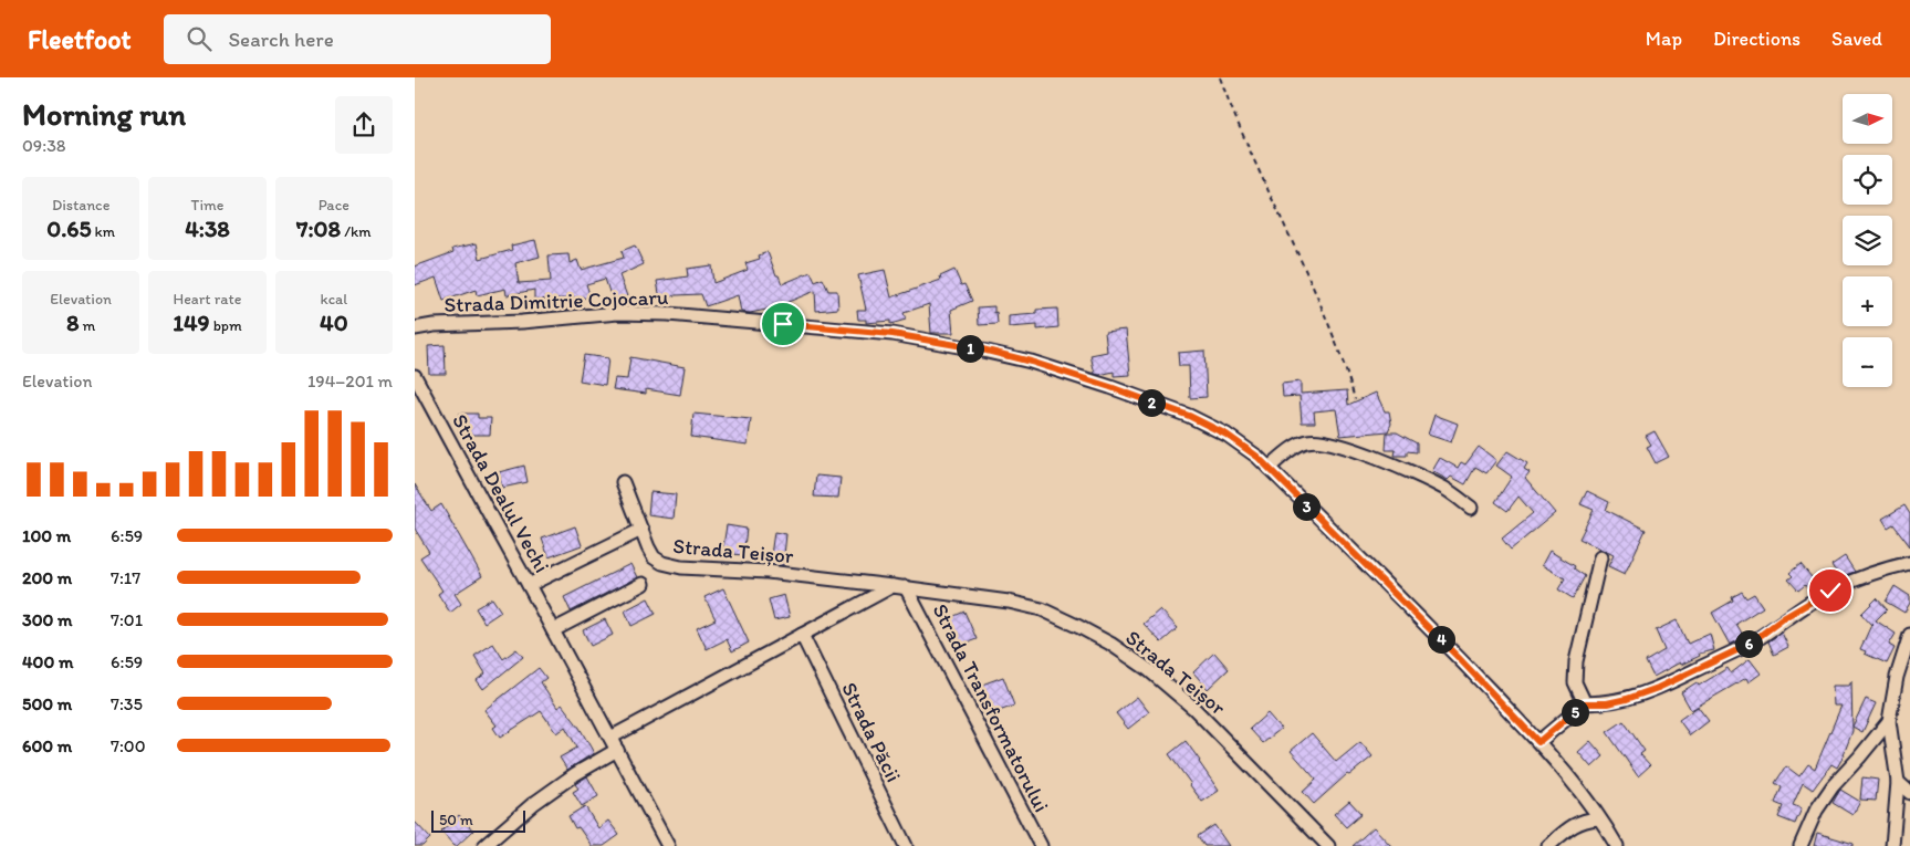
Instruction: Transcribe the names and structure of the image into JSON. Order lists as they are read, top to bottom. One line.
{"streets":{"street":["Strada Dimitrie Cojocaru","Strada Dealul Vechi","Strada Teișor","Strada Transformatorului","Strada Păcii"]},"crossings":[["Strada Teișor","Strada Transformatorului"]],"scale_bar":"50 m","north":"right","page":{"header":"Fleetfoot","search":"Search here","nav":["Map","Directions","Saved"],"heading":["Morning run","09:38"],"map_buttons":["+","−"],"stats":[["Distance","0.65 km"],["Time","4:38"],["Pace","7:08 /km"],["Elevation","8 m"],["Heart rate","149 bpm"],["kcal","40"]],"pins":["1","2","3","4","6","5"],"chart":["Elevation","194–201 m"],"list":[{"name":"100 m","note":"6:59"},{"name":"200 m","note":"7:17"},{"name":"300 m","note":"7:01"},{"name":"400 m","note":"6:59"},{"name":"500 m","note":"7:35"},{"name":"600 m","note":"7:00"}],"scale":"50 m"}}
